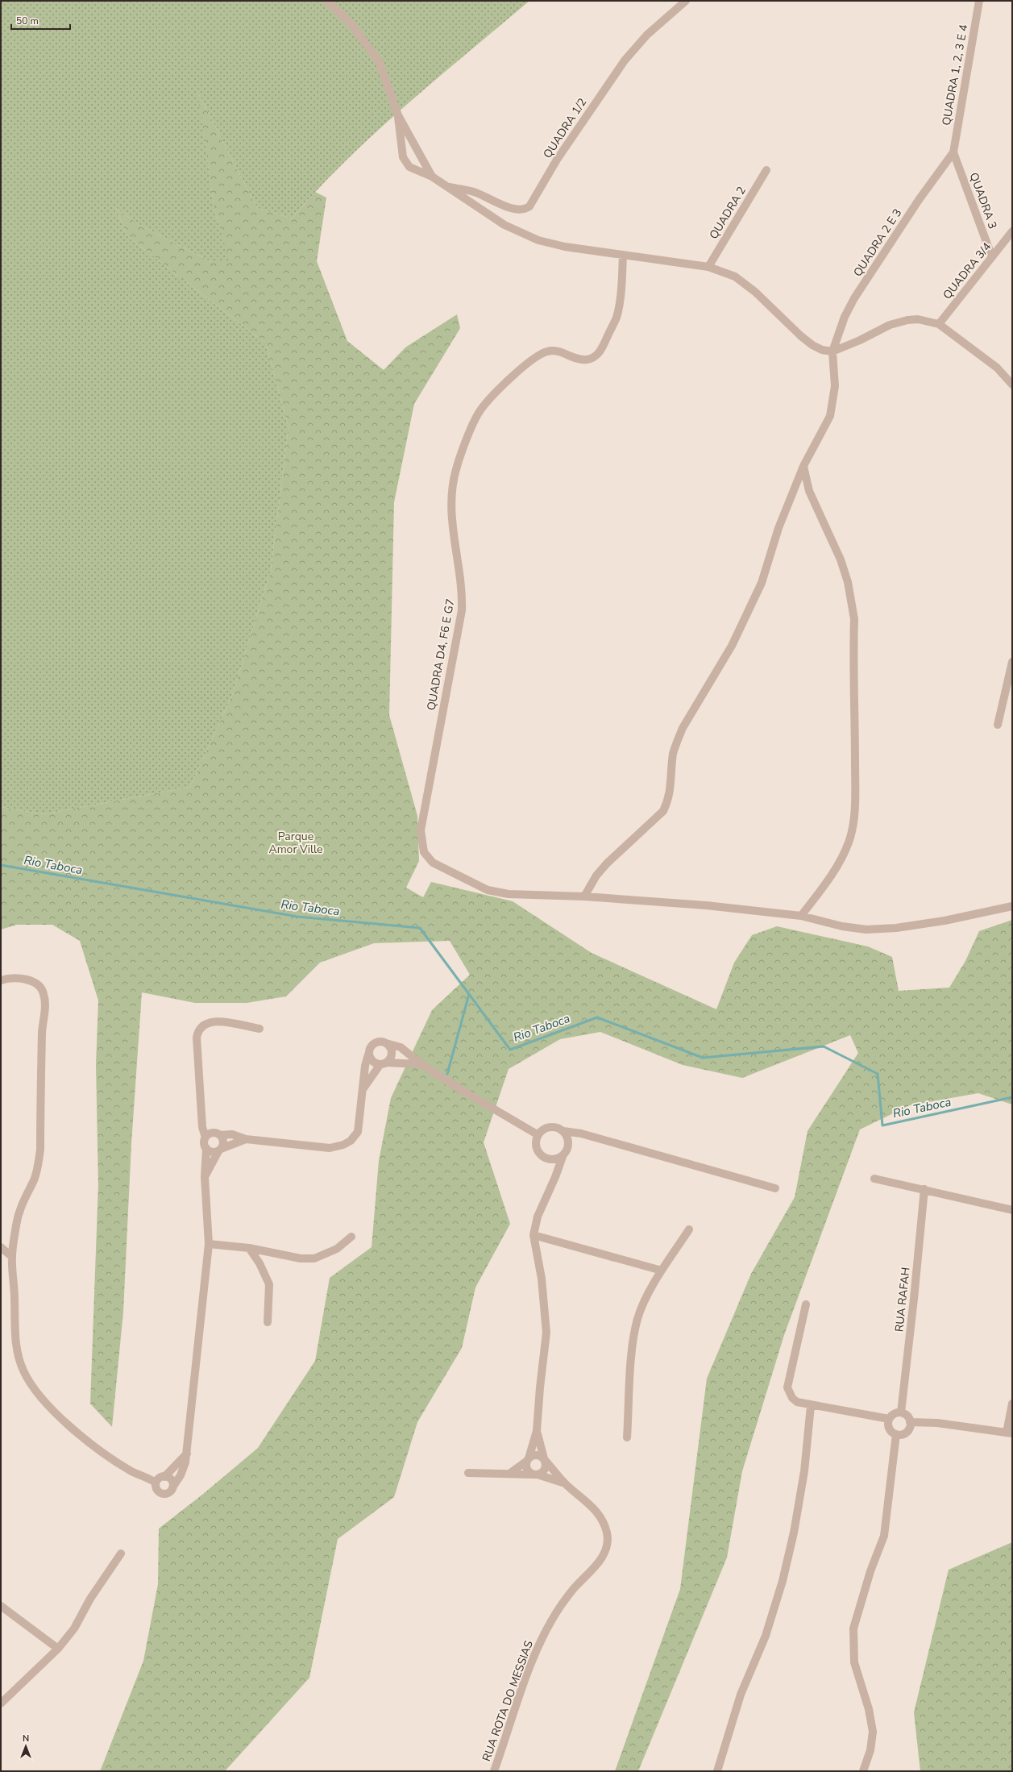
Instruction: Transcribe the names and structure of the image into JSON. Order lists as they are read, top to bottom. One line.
{"streets":{"street":["QUADRA 1, 2, 3 E 4","QUADRA 1/2","QUADRA 3","QUADRA 2","QUADRA 2 E 3","QUADRA 3/4","QUADRA D4, F6 E G7","RUA RAFAH","RUA ROTA DO MESSIAS"]},"crossings":[["QUADRA 1, 2, 3 E 4","QUADRA 3"],["QUADRA 1, 2, 3 E 4","QUADRA 2 E 3"],["QUADRA 3","QUADRA 2 E 3"],["QUADRA 3","QUADRA 3/4"]],"water":["Rio Taboca"],"parks":["Parque Amor Ville"],"scale_bar":"50 m","north":"top"}
